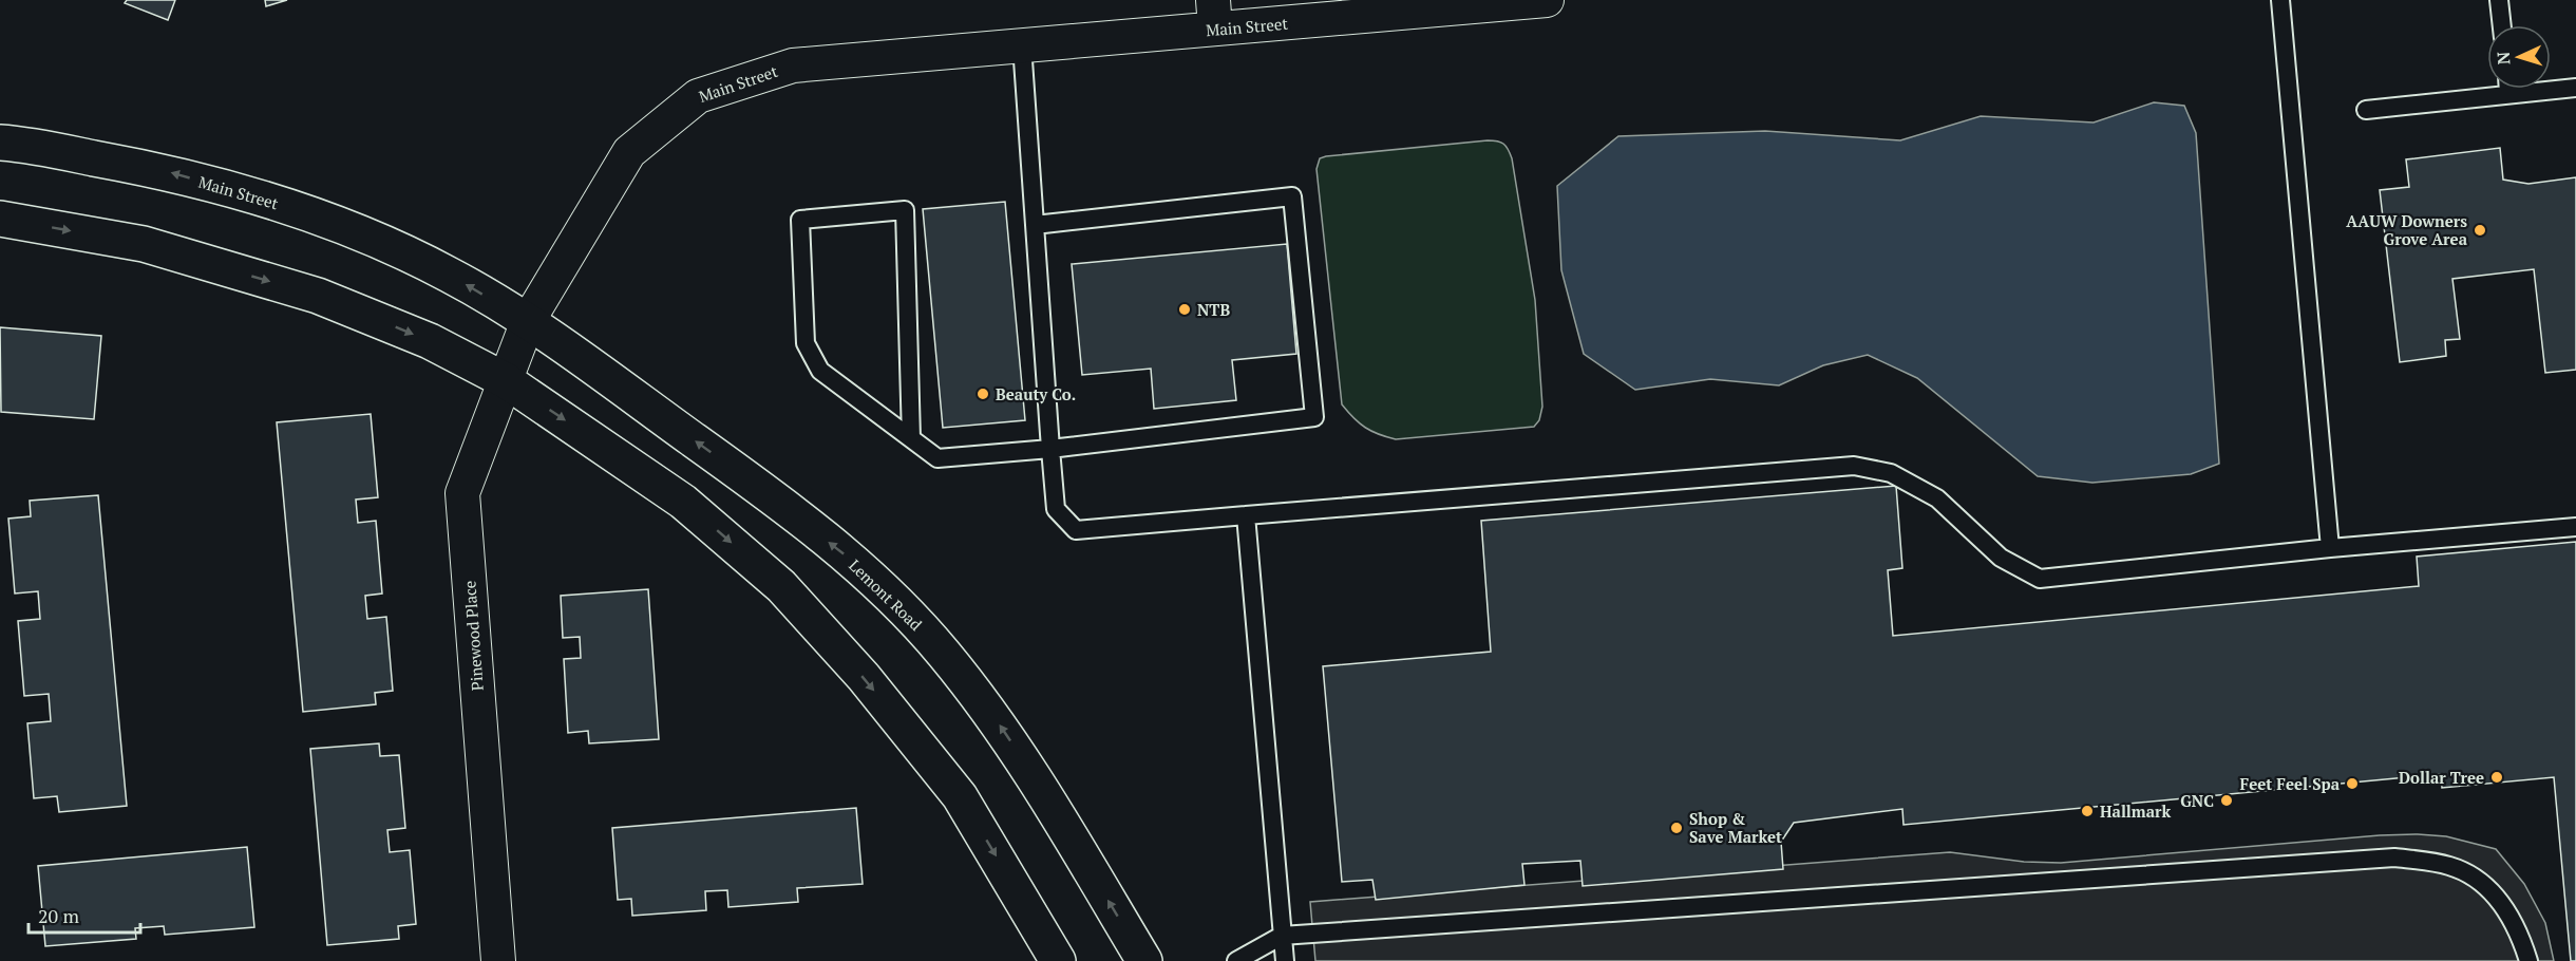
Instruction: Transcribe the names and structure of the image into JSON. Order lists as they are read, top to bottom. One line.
{"streets":{"main road":["Main Street","Lemont Road"],"street":["Pinewood Place"]},"crossings":[["Main Street","Lemont Road"],["Main Street","Pinewood Place"],["Lemont Road","Pinewood Place"]],"places":["AAUW Downers Grove Area","NTB","Beauty Co.","Dollar Tree","Feet Feel Spa","GNC","Hallmark","Shop & Save Market"],"scale_bar":"20 m","north":"left"}
